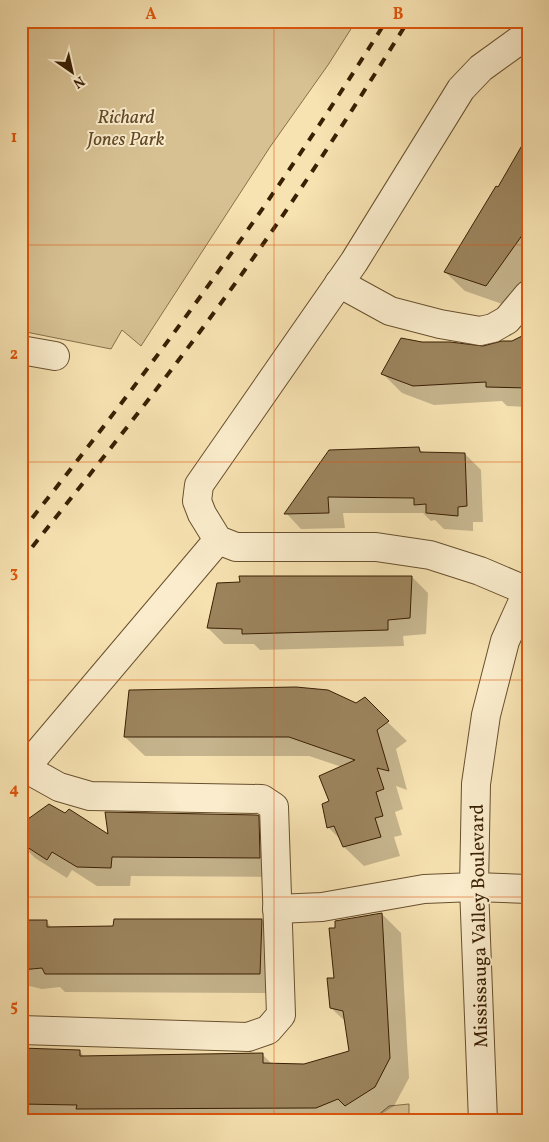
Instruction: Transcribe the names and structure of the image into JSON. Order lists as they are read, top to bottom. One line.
{"streets":{"street":["Mississauga Valley Boulevard"]},"parks":["Richard Jones Park"],"north":"bottom right","grid":{"columns":["A","B"],"rows":["1","2","3","4","5"]}}
